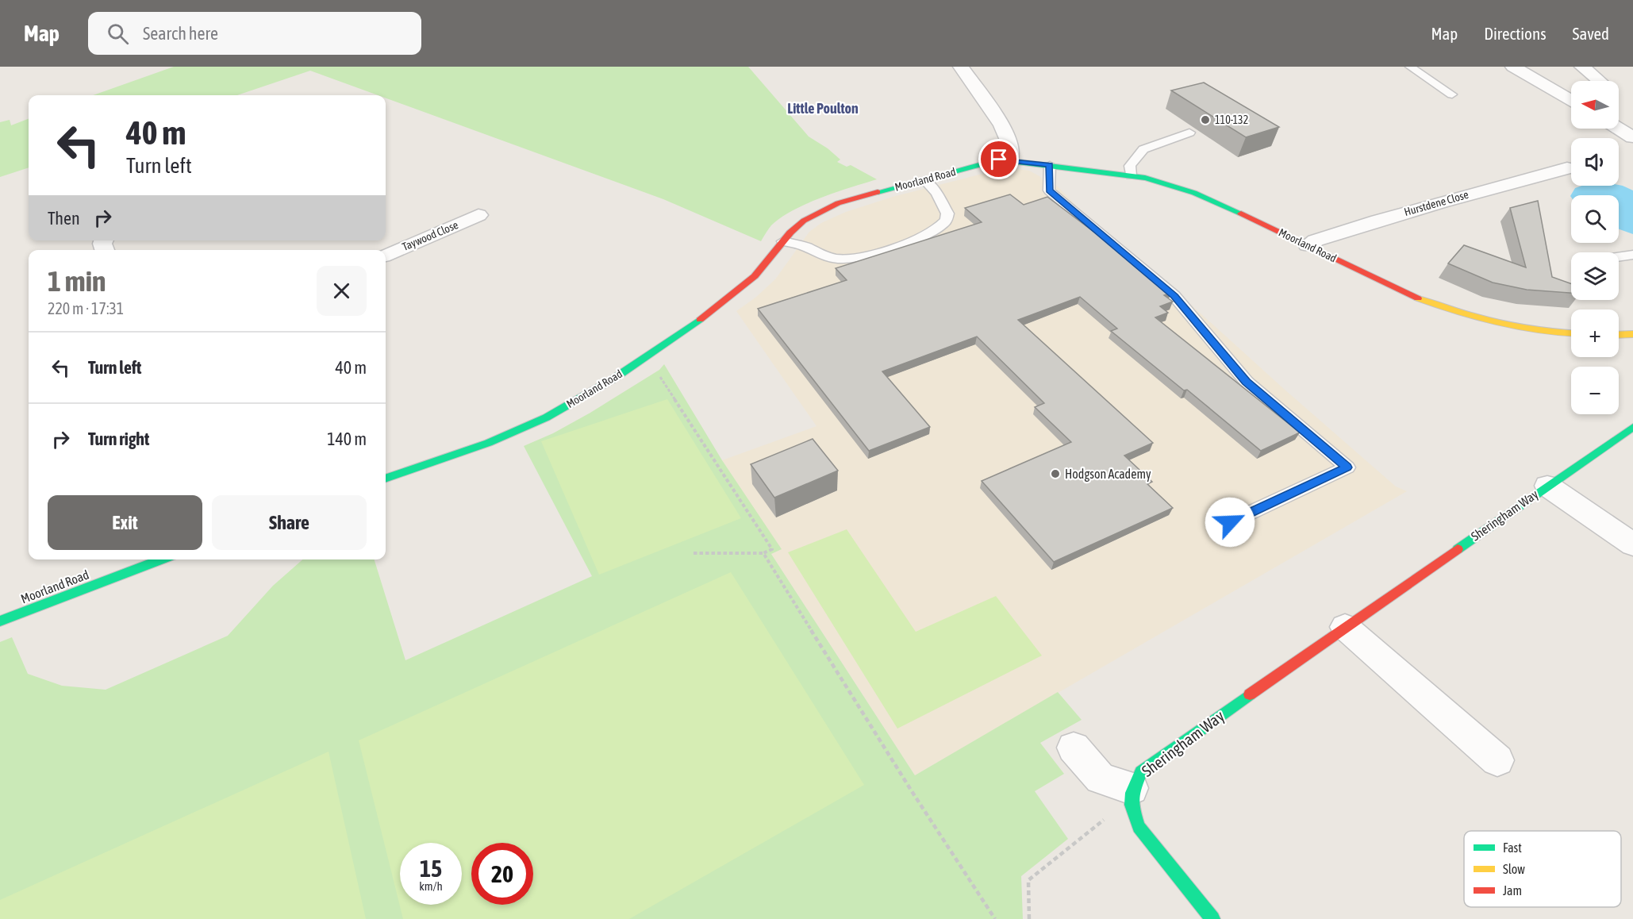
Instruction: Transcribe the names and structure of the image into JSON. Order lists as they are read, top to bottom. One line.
{"streets":{"street":["Moorland Road","Hurstdene Close","Taywood Close","Sheringham Way"]},"crossings":[["Moorland Road","Hurstdene Close"]],"districts":["Little Poulton"],"places":["110-132","Hodgson Academy"],"legend":["Fast","Slow","Jam"],"north":"left","page":{"header":"Map","search":"Search here","nav":["Map","Directions","Saved"],"map_buttons":["+","−"],"turn":["40 m","Turn left"],"then":"Then","heading":["1 min","220 m · 17:31"],"list":[{"name":"Turn left","value":"40 m"},{"name":"Turn right","value":"140 m"}],"buttons":["Exit","Share"],"speed":"15 km/h","limit":"20"}}
